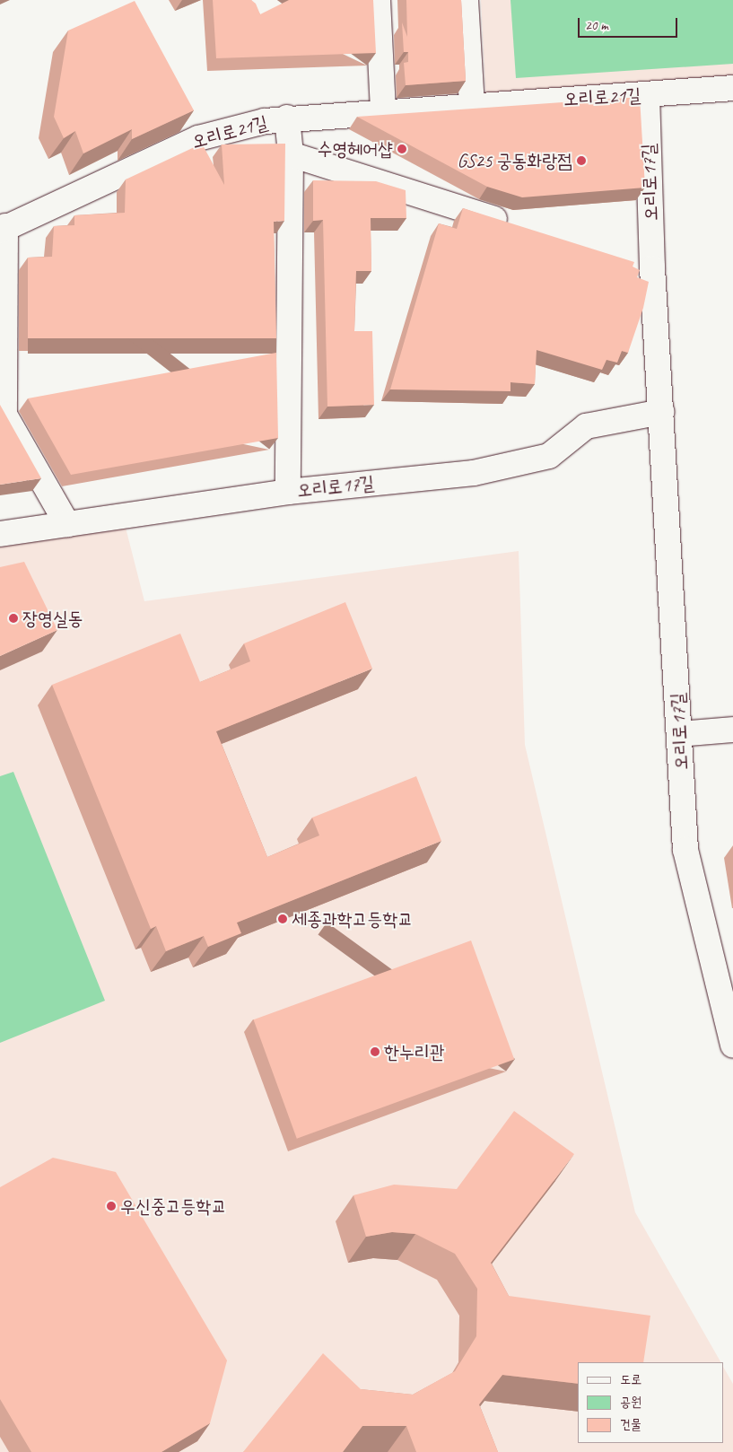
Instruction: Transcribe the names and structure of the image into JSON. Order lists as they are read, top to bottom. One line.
{"streets":{"street":["오리로21길","오리로17길"]},"crossings":[["오리로21길","오리로17길"]],"places":["수영헤어샵","GS25 궁동화랑점","장영실동","세종과학고등학교","한누리관","우신중고등학교"],"legend":["도로","공원","건물"],"scale_bar":"20 m"}
